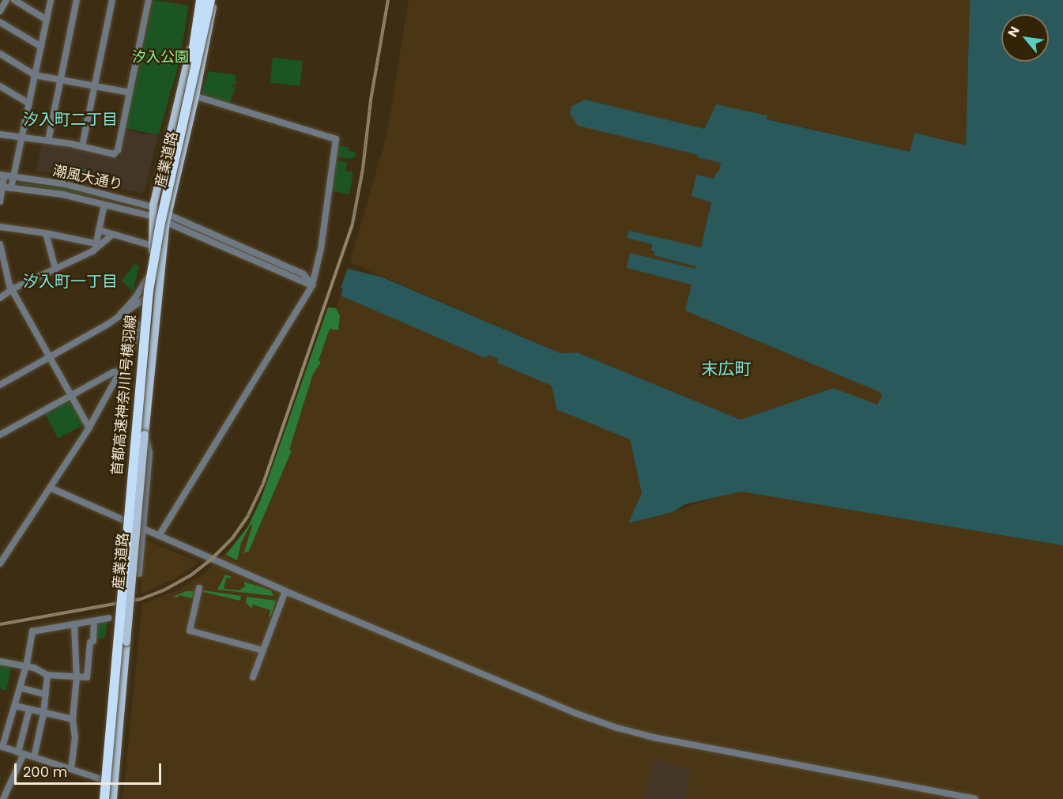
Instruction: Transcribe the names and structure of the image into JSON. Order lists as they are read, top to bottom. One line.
{"streets":{"highway":["首都高速神奈川1号横羽線"],"main road":["産業道路"],"street":["潮風大通り"]},"crossings":[["産業道路","潮風大通り"],["産業道路","首都高速神奈川1号横羽線"]],"districts":["汐入町二丁目","汐入町一丁目","末広町"],"parks":["汐入公園"],"scale_bar":"200 m","north":"top left"}
